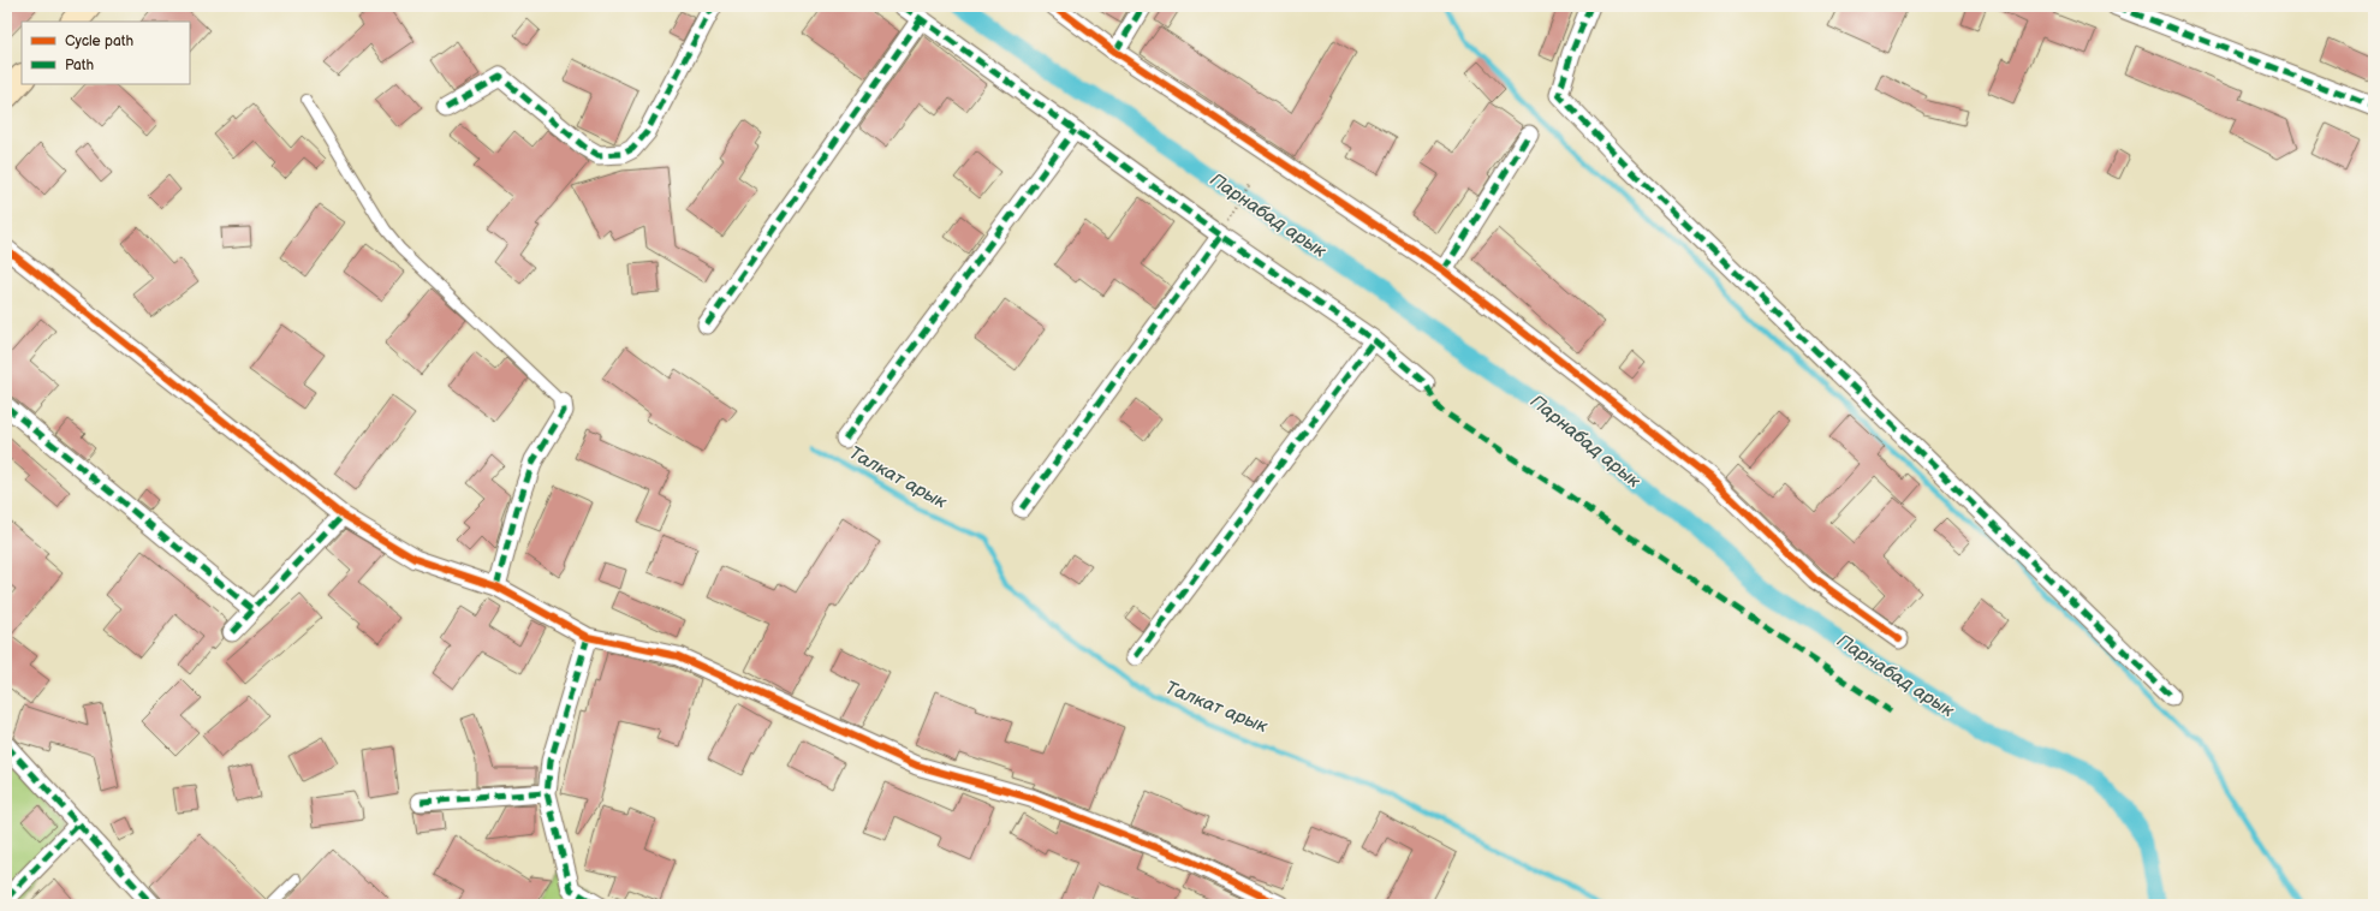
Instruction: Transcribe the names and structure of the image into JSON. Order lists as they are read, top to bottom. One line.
{"water":["Парнабад арык","Талкат арык"],"legend":["Cycle path","Path"]}
